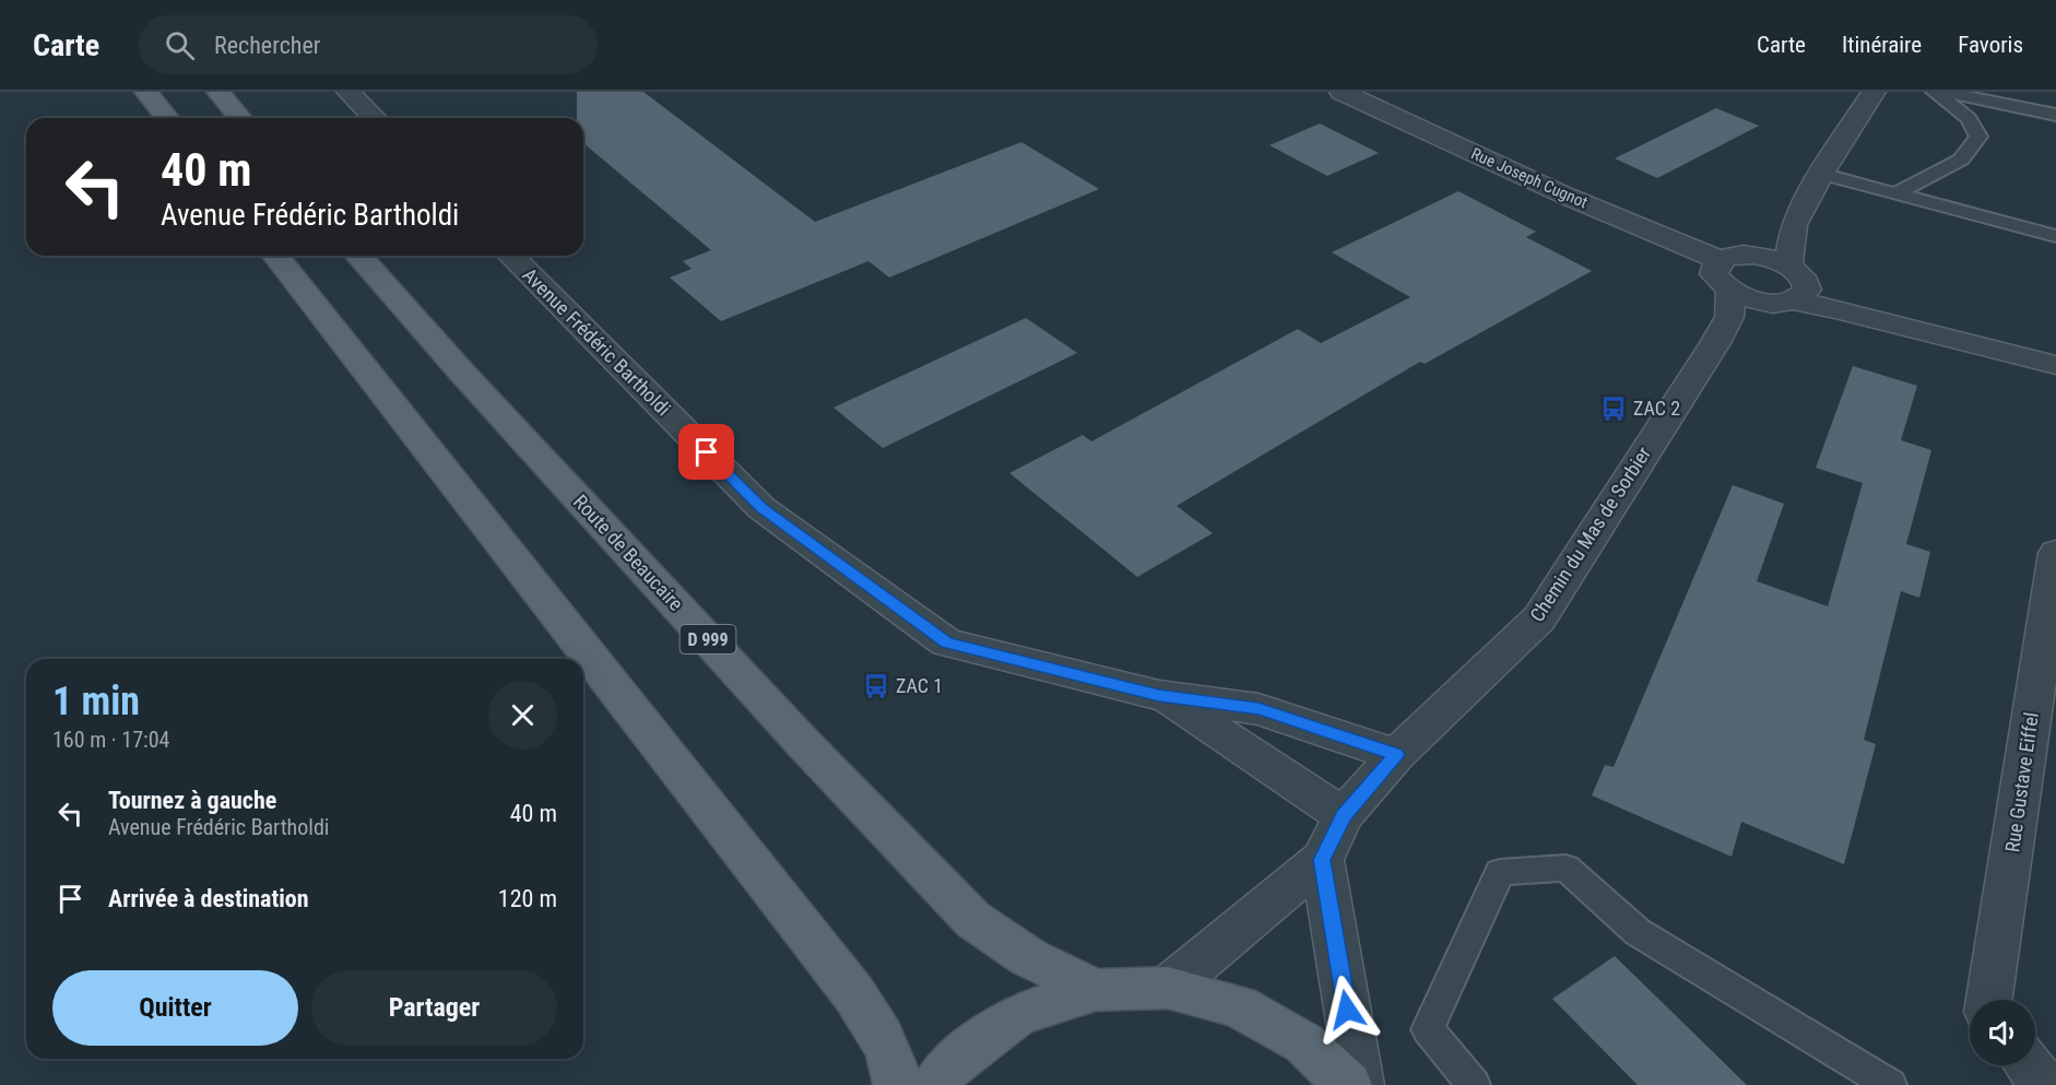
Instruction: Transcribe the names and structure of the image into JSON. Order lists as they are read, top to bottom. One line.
{"streets":{"main road":["Route de Beaucaire","D 999"],"street":["Rue Joseph Cugnot","Avenue Frédéric Bartholdi","Chemin du Mas de Sorbier","Rue Gustave Eiffel"]},"crossings":[["Rue Joseph Cugnot","Chemin du Mas de Sorbier"],["Avenue Frédéric Bartholdi","Chemin du Mas de Sorbier"],["Chemin du Mas de Sorbier","Route de Beaucaire"]],"places":{"bus stop":["ZAC 2","ZAC 1"]},"page":{"header":"Carte","search":"Rechercher","nav":["Carte","Itinéraire","Favoris"],"turn":["40 m","Avenue Frédéric Bartholdi"],"heading":["1 min","160 m · 17:04"],"list":[{"name":"Tournez à gauche","note":"Avenue Frédéric Bartholdi","value":"40 m"},{"name":"Arrivée à destination","value":"120 m"}],"buttons":["Quitter","Partager"]}}
